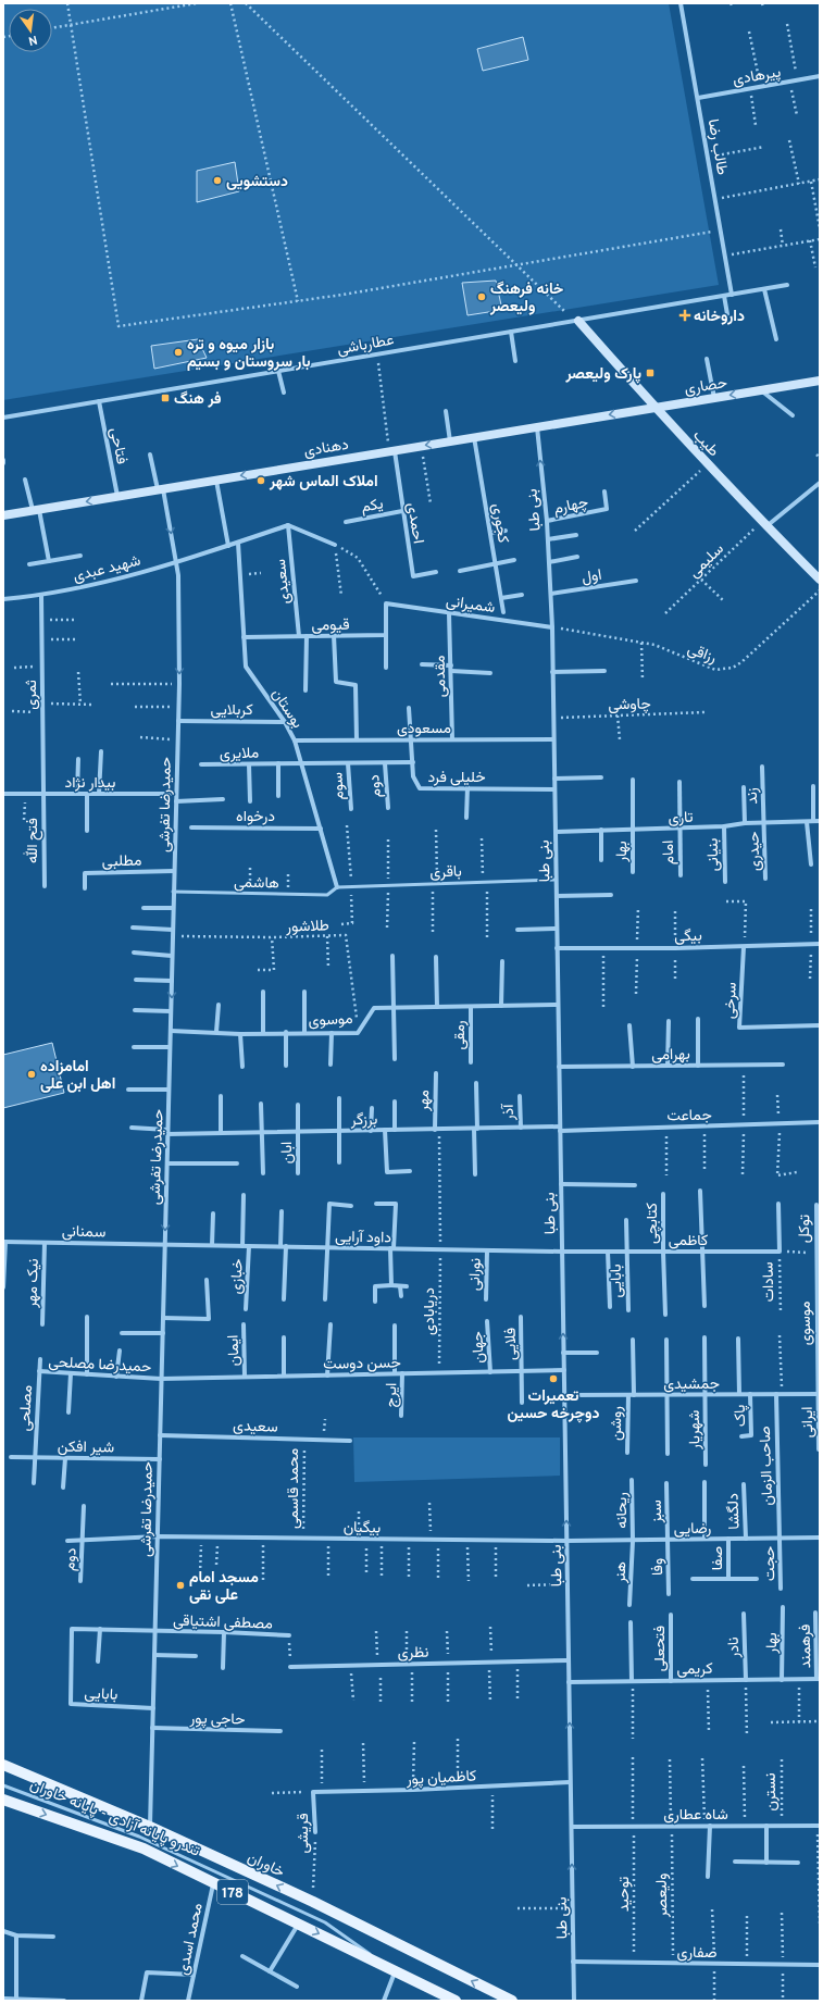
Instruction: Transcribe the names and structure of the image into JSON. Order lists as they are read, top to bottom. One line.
{"streets":{"main road":["حصاری","طیب","دهنادی","خاوران","178"],"street":["پیرهادی","طالب رضا","عطارباشی","فتاحی","یکم","چهارم","بنی طبا","احمدی","کجوری","شهید عبدی","اول","سعیدی","شمیرانی","قیومی","مقدمی","ثمری","بوستان","کربلایی","مسعودی","ملایری","خلیلی فرد","بیدار نژاد","سوم","دوم","زند","حمیدرضا تفرشی","درخواه","تاری","فتح الله","بهار","حیدری","امام","بنیانی","مطلبی","بیگی","سرخی","موسوی","رمقی","بهرامی","مهر","آذر","جماعت","برزگر","ابان","کتابچی","توکل","سمنانی","داود آرایی","کاظمی","نورانی","خبازی","بابایی","نیک مهر","فلایی","جهان","ایمان","حسن دوست","حمیدرضا مصلحی","جمشیدی","ایرج","مصلحی","پاک","ایرانی","روشن","شهریار","شیر افکن","صاحب الزمان","ریحانه","سبز","دلگشا","بیگیان","رضایی","صفا","حجت","وفا","هنر","مصطفی اشتیاقی","فرهمند","نادر","فتحعلی","نظری","کریمی","حاجی پور","کاظمیان پور","شاه عطاری","قریشی","محمد اسدی","صفاری"],"lane":["باقری","هاشمی","تندرو پایانه آزادی - پایانه خاوران"],"path":["سلیمی","رزاقی","چاوشی","طلاشور","سادات","دریابادی","محمد قاسمی","نسترن","توحید","ولیعصر"]},"crossings":[["پیرهادی","طالب رضا"],["طالب رضا","عطارباشی"],["عطارباشی","طیب"],["عطارباشی","فتاحی"],["حصاری","طیب"],["حصاری","دهنادی"],["طیب","دهنادی"],["طیب","سلیمی"],["فتاحی","دهنادی"],["دهنادی","بنی طبا"],["دهنادی","احمدی"],["دهنادی","کجوری"],["دهنادی","حمیدرضا تفرشی"],["یکم","احمدی"],["چهارم","بنی طبا"],["بنی طبا","اول"],["بنی طبا","شمیرانی"],["بنی طبا","رزاقی"],["بنی طبا","چاوشی"],["بنی طبا","مسعودی"],["بنی طبا","خلیلی فرد"],["بنی طبا","تاری"],["بنی طبا","باقری"],["بنی طبا","بیگی"],["بنی طبا","موسوی"],["بنی طبا","بهرامی"],["بنی طبا","جماعت"],["بنی طبا","برزگر"],["بنی طبا","داود آرایی"],["بنی طبا","کاظمی"],["بنی طبا","حسن دوست"],["بنی طبا","جمشیدی"],["بنی طبا","بیگیان"],["بنی طبا","رضایی"],["بنی طبا","نظری"],["بنی طبا","کریمی"],["بنی طبا","کاظمیان پور"],["بنی طبا","شاه عطاری"],["بنی طبا","صفاری"],["شهید عبدی","ثمری"],["شهید عبدی","حمیدرضا تفرشی"],["سعیدی","قیومی"],["سعیدی","حمیدرضا تفرشی"],["سعیدی","محمد قاسمی"],["شمیرانی","رزاقی"],["شمیرانی","مقدمی"],["قیومی","بوستان"],["مقدمی","مسعودی"],["ثمری","بیدار نژاد"],["ثمری","فتح الله"],["بوستان","کربلایی"],["بوستان","مسعودی"],["بوستان","ملایری"],["بوستان","خلیلی فرد"],["بوستان","درخواه"],["بوستان","باقری"],["بوستان","هاشمی"],["کربلایی","حمیدرضا تفرشی"],["ملایری","خلیلی فرد"],["خلیلی فرد","سوم"],["خلیلی فرد","دوم"],["بیدار نژاد","حمیدرضا تفرشی"],["بیدار نژاد","فتح الله"],["دوم","بیگیان"],["زند","تاری"],["زند","حیدری"],["حمیدرضا تفرشی","مطلبی"],["حمیدرضا تفرشی","هاشمی"],["حمیدرضا تفرشی","طلاشور"],["حمیدرضا تفرشی","موسوی"],["حمیدرضا تفرشی","برزگر"],["حمیدرضا تفرشی","سمنانی"],["حمیدرضا تفرشی","داود آرایی"],["حمیدرضا تفرشی","بابایی"],["حمیدرضا تفرشی","حسن دوست"],["حمیدرضا تفرشی","حمیدرضا مصلحی"],["حمیدرضا تفرشی","شیر افکن"],["حمیدرضا تفرشی","بیگیان"],["حمیدرضا تفرشی","مصطفی اشتیاقی"],["حمیدرضا تفرشی","حاجی پور"],["حمیدرضا تفرشی","خاوران"],["تاری","بهار"],["تاری","حیدری"],["تاری","امام"],["تاری","بنیانی"],["بهار","کریمی"],["باقری","هاشمی"],["طلاشور","موسوی"],["بیگی","سرخی"],["موسوی","رمقی"],["موسوی","توکل"],["موسوی","جمشیدی"],["موسوی","ایرانی"],["مهر","برزگر"],["آذر","برزگر"],["جماعت","برزگر"],["برزگر","ابان"],["کتابچی","کاظمی"],["سمنانی","داود آرایی"],["سمنانی","نیک مهر"],["داود آرایی","کاظمی"],["داود آرایی","نورانی"],["داود آرایی","خبازی"],["داود آرایی","دریابادی"],["کاظمی","بابایی"],["کاظمی","سادات"],["بابایی","مصطفی اشتیاقی"],["دریابادی","حسن دوست"],["فلایی","حسن دوست"],["جهان","حسن دوست"],["ایمان","حسن دوست"],["حسن دوست","حمیدرضا مصلحی"],["حسن دوست","ایرج"],["حمیدرضا مصلحی","مصلحی"],["جمشیدی","پاک"],["جمشیدی","ایرانی"],["جمشیدی","روشن"],["جمشیدی","شهریار"],["جمشیدی","صاحب الزمان"],["مصلحی","شیر افکن"],["صاحب الزمان","رضایی"],["صاحب الزمان","حجت"],["محمد قاسمی","بیگیان"],["ریحانه","رضایی"],["ریحانه","هنر"],["سبز","رضایی"],["سبز","وفا"],["دلگشا","رضایی"],["بیگیان","رضایی"],["رضایی","صفا"],["رضایی","حجت"],["رضایی","وفا"],["رضایی","هنر"],["فرهمند","کریمی"],["نادر","کریمی"],["فتحعلی","کریمی"],["کاظمیان پور","قریشی"],["نسترن","شاه عطاری"],["شاه عطاری","توحید"],["شاه عطاری","ولیعصر"],["تندرو پایانه آزادی - پایانه خاوران","178"],["قریشی","خاوران"],["178","محمد اسدی"],["توحید","صفاری"],["ولیعصر","صفاری"]],"one_way":["دهنادی"],"places":{"other":["دستشویی","خانه فرهنگ ولیعصر","بازار میوه و تره بار سروستان و بسیم","املاک الماس شهر","امامزاده اهل ابن علی","تعمیرات دوچرخه حسین","مسجد امام علی نقی"],"health":["داروخانه"],"transit":["پارک ولیعصر","فر هنگ"]},"north":"bottom"}
